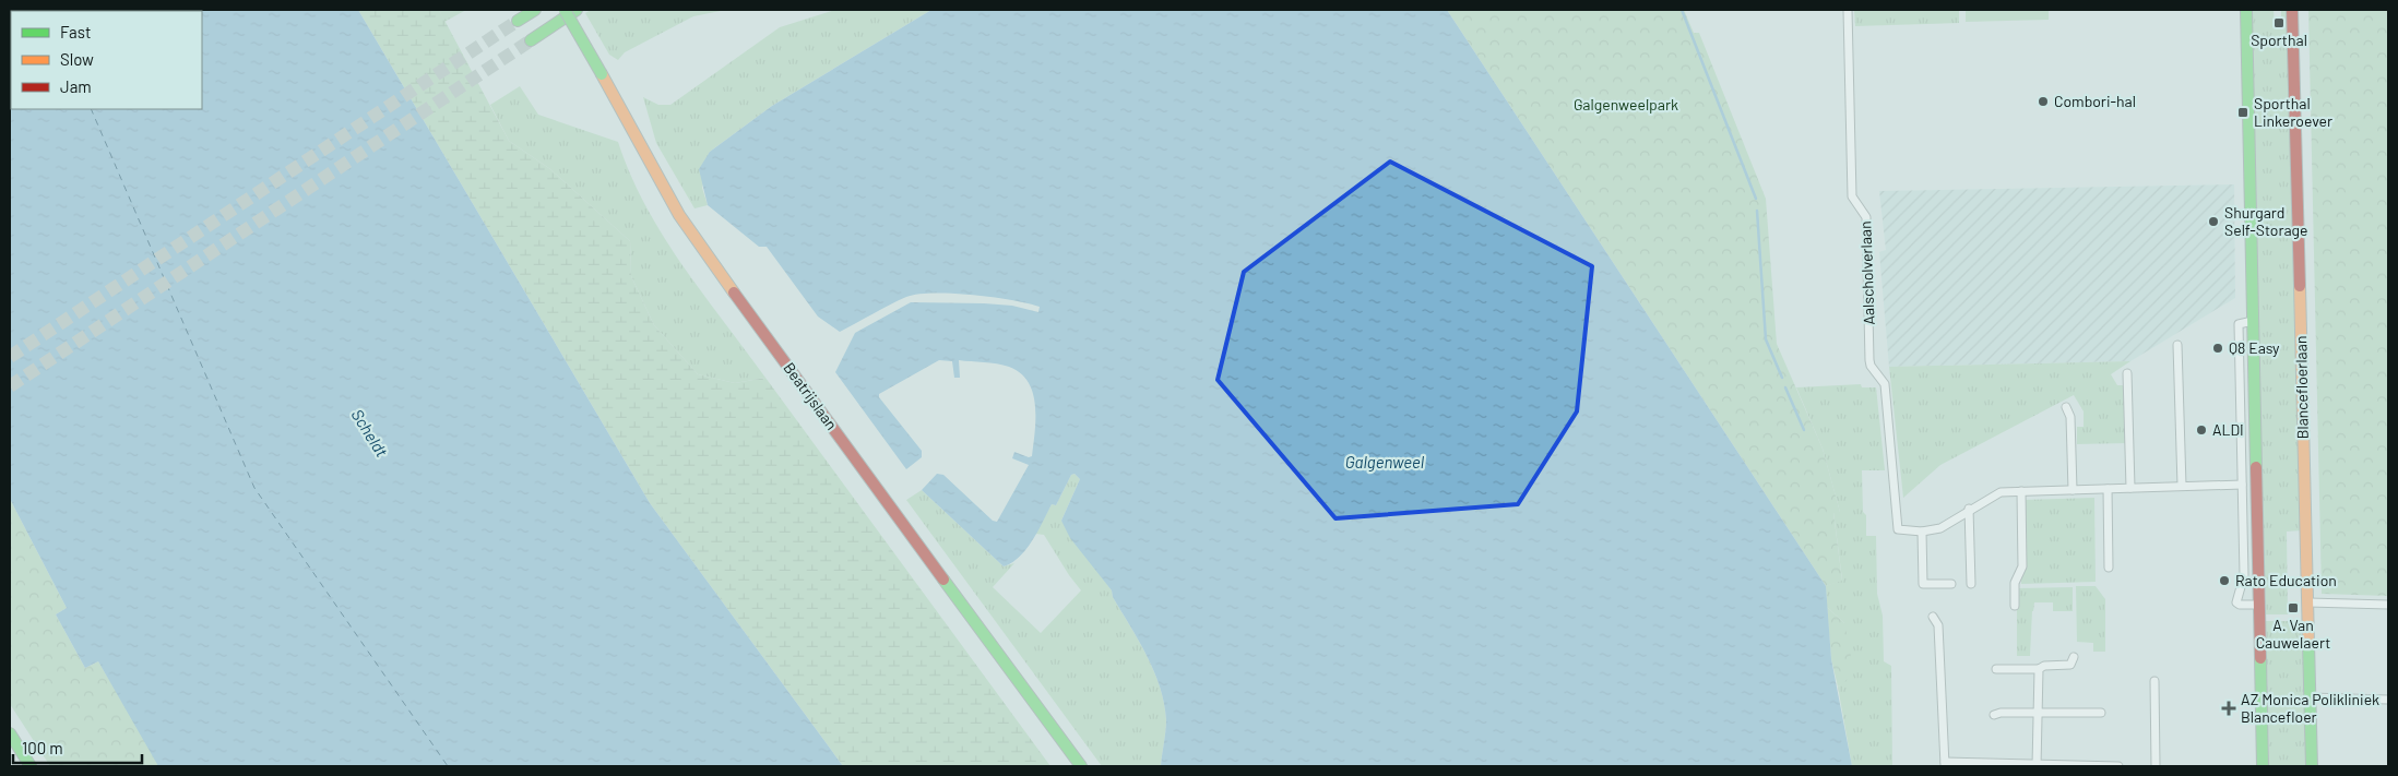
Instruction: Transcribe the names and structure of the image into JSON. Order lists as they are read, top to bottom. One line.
{"streets":{"main road":["Blancefloerlaan","Beatrijslaan"],"street":["Aalscholverlaan"]},"water":["Scheldt","Galgenweel"],"parks":["Galgenweelpark"],"places":{"transit":["Sporthal","Sporthal Linkeroever","A. Van Cauwelaert"],"other":["Combori-hal","Shurgard Self-Storage","Q8 Easy","ALDI","Rato Education"],"health":["AZ Monica Polikliniek Blancefloer"]},"legend":["Fast","Slow","Jam"],"scale_bar":"100 m"}
